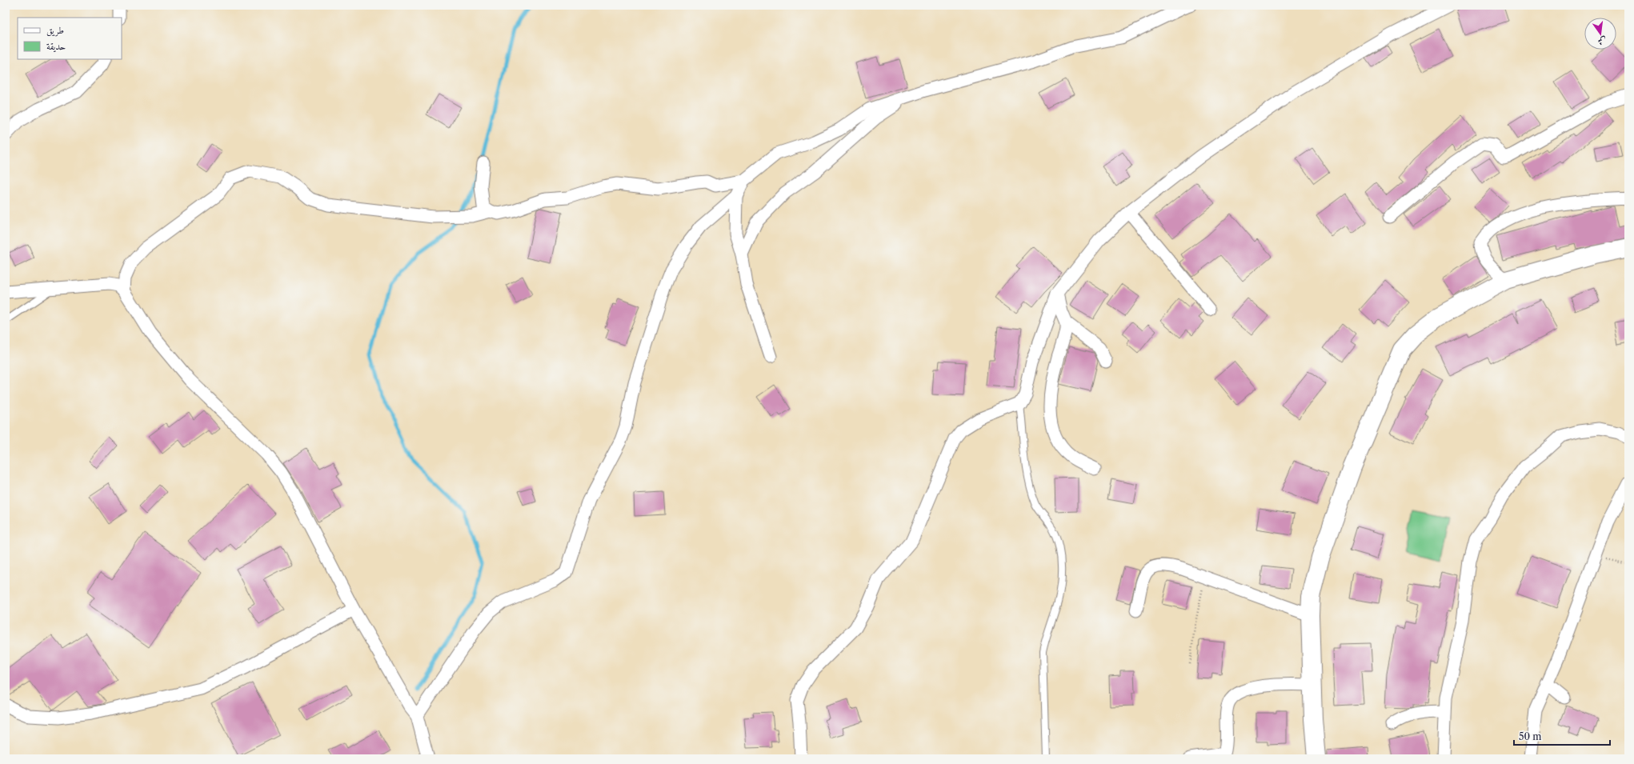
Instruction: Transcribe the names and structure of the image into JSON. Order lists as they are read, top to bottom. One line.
{"legend":["طريق","حديقة"],"scale_bar":"50 m","north":"bottom"}
